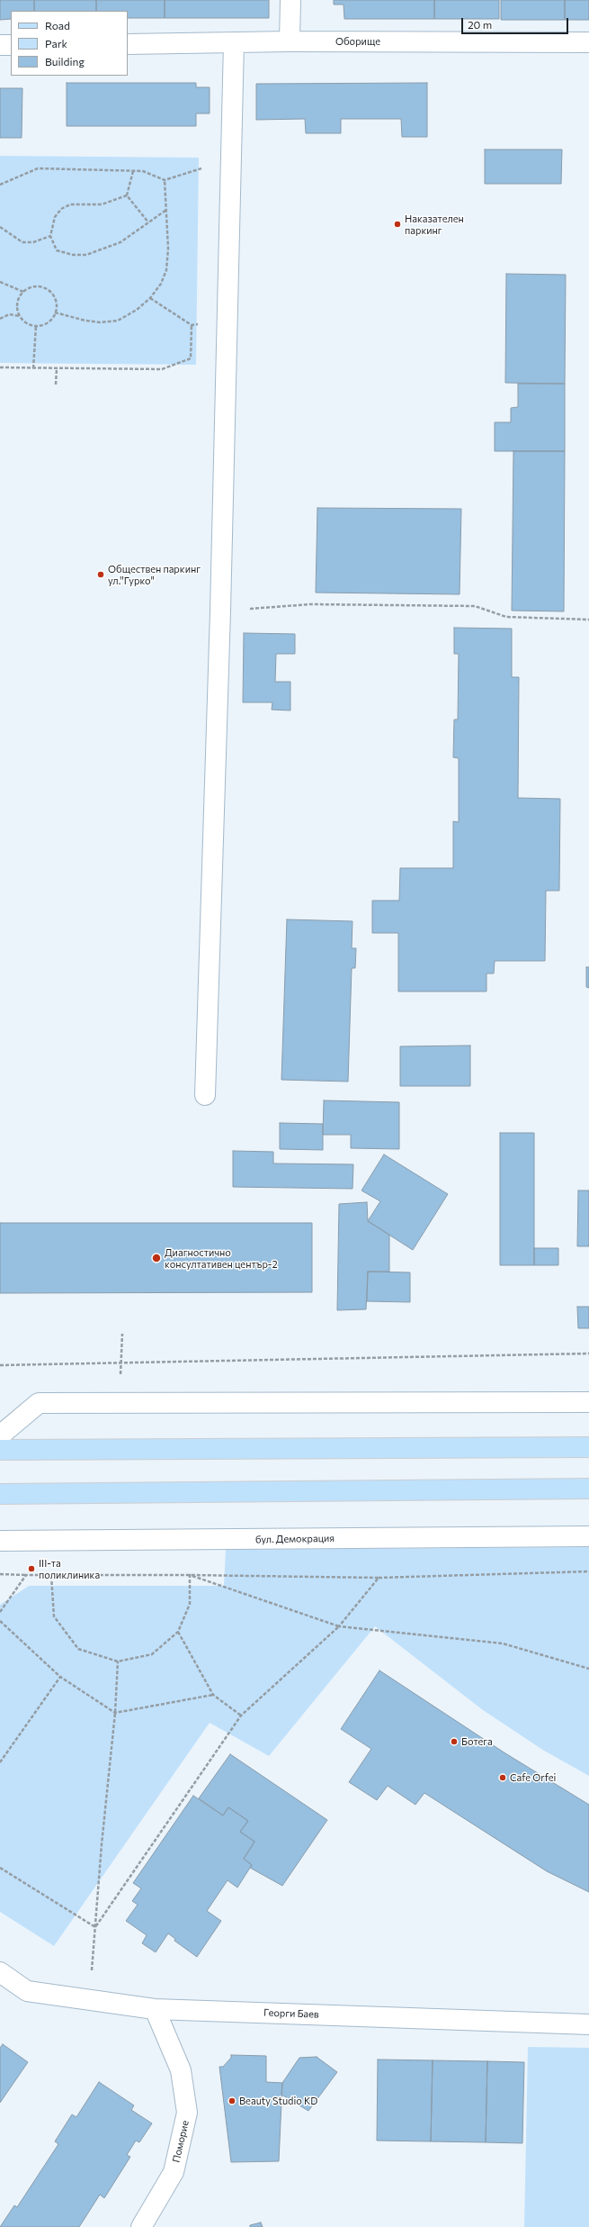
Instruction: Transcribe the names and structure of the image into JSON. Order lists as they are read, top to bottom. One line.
{"streets":{"street":["Оборище","бул. Демокрация","Георги Баев","Поморие"]},"crossings":[["Георги Баев","Поморие"]],"places":["Наказателен паркинг","Oбществен паркинг ул.''Гурко\"","Диагностично консултативен център-2","III-та поликлиника","Ботега","Cafe Orfei","Beauty Studio KD"],"legend":["Road","Park","Building"],"scale_bar":"20 m"}
